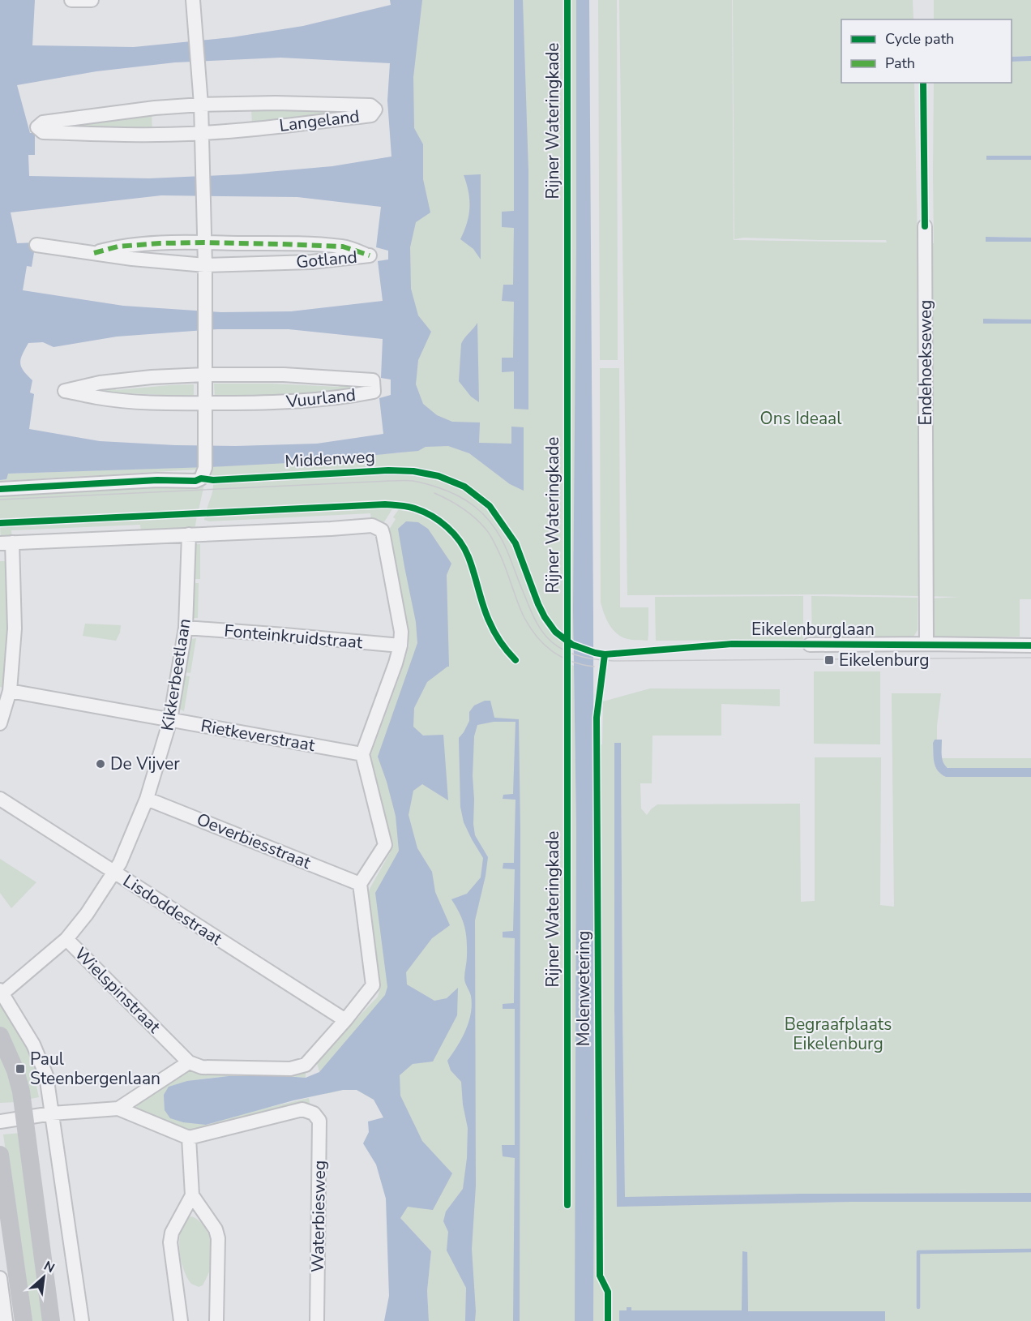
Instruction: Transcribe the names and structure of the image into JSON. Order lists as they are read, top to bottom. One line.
{"streets":{"street":["Langeland","Gotland","Endehoekseweg","Vuurland","Eikelenburglaan","Fonteinkruidstraat","Kikkerbeetlaan","Rietkeverstraat","Oeverbiesstraat","Lisdoddestraat","Wielspinstraat","Waterbiesweg"],"cycle path":["Rijner Wateringkade","Middenweg","Molenwetering"]},"crossings":[["Endehoekseweg","Eikelenburglaan"],["Fonteinkruidstraat","Kikkerbeetlaan"],["Kikkerbeetlaan","Rietkeverstraat"],["Kikkerbeetlaan","Oeverbiesstraat"],["Kikkerbeetlaan","Lisdoddestraat"],["Kikkerbeetlaan","Wielspinstraat"]],"parks":["Ons Ideaal","Begraafplaats Eikelenburg"],"places":{"transit":["Eikelenburg","Paul Steenbergenlaan"],"other":["De Vijver"]},"legend":["Cycle path","Path"],"north":"top right"}
